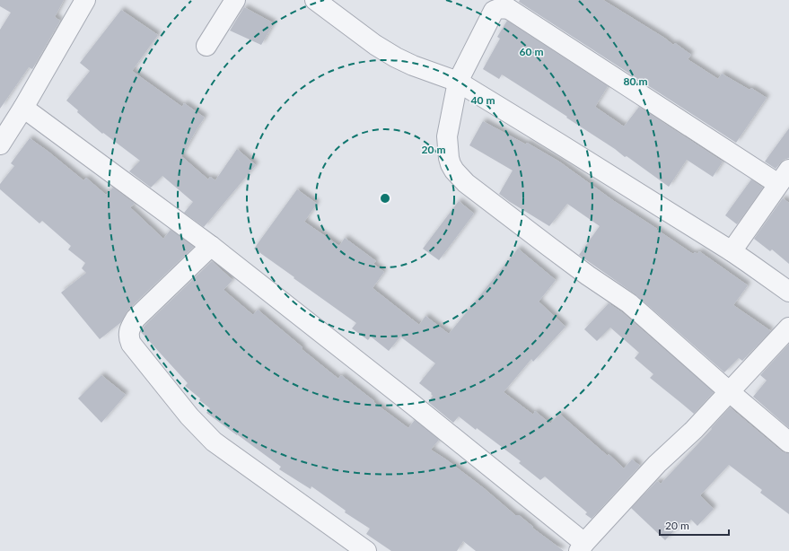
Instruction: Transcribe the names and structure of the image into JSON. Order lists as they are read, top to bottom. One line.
{"scale_bar":"20 m","rings":["60 m","80 m","40 m","20 m"]}
